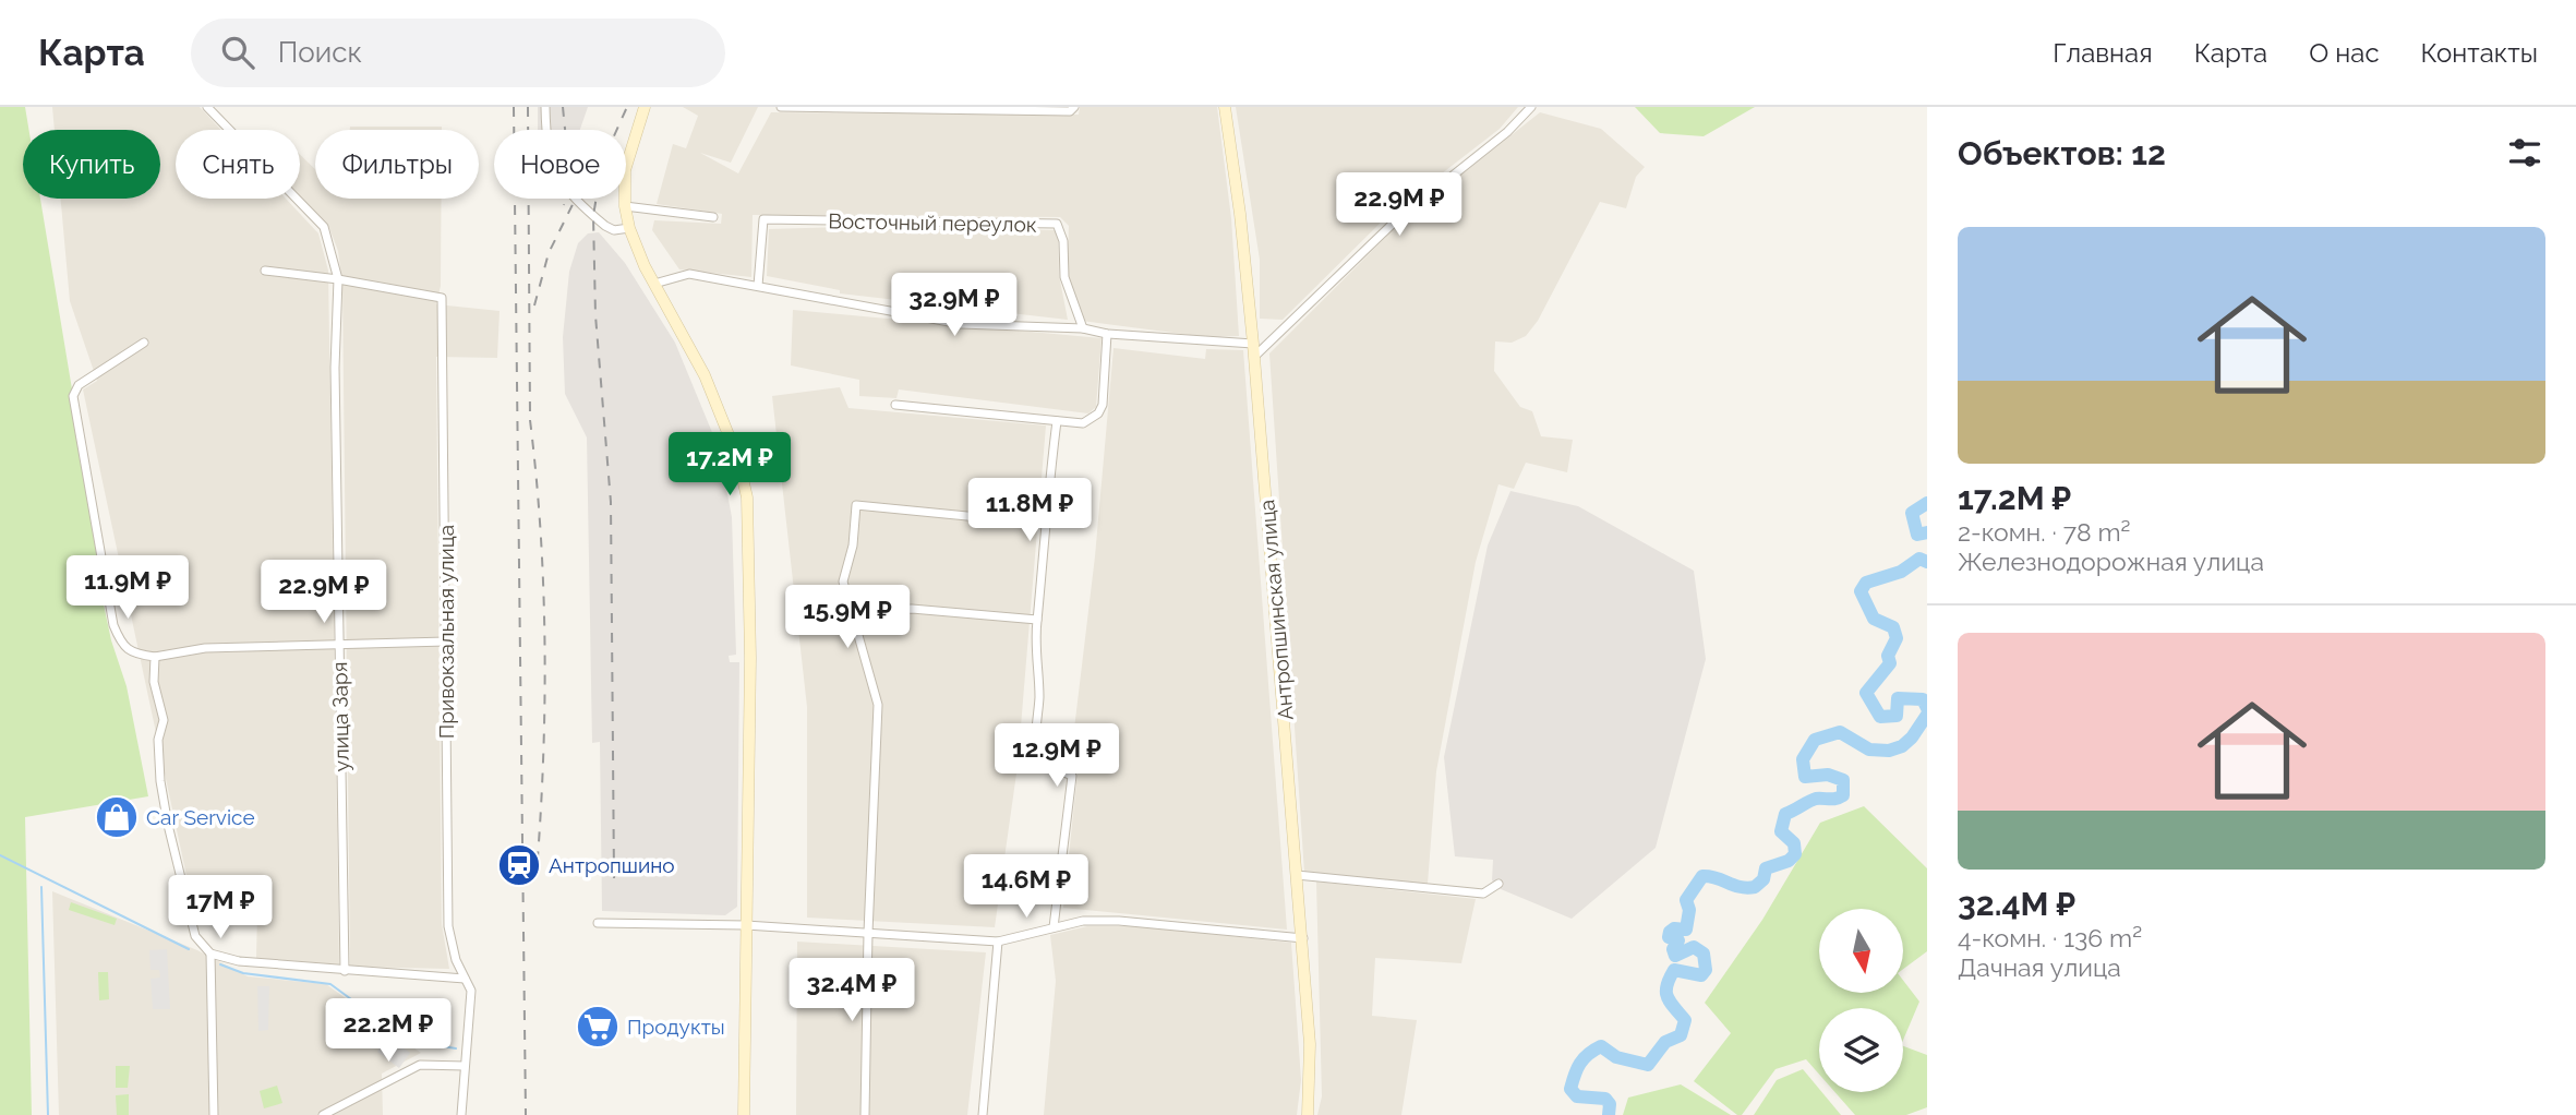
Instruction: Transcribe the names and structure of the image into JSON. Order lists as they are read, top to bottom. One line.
{"streets":{"street":["Восточный переулок","Антропшинская улица","Привокзальная улица","улица Заря"]},"crossings":[["Привокзальная улица","улица Заря"]],"places":{"shop":["Car Service"],"station":["Антропшино"],"supermarket":["Продукты"]},"north":"bottom","page":{"header":"Карта","search":"Поиск","nav":["Главная","Карта","О нас","Контакты"],"heading":"Объектов: 12","chip":["Купить","Снять","Фильтры","Новое"],"price":["22.9M ₽","32.9M ₽","17.2M ₽","11.8M ₽","11.9M ₽","22.9M ₽","15.9M ₽","12.9M ₽","14.6M ₽","17M ₽","32.4M ₽","22.2M ₽"],"list":[{"name":"17.2M ₽","note":"2-комн. · 78 m² · Железнодорожная улица"},{"name":"32.4M ₽","note":"4-комн. · 136 m² · Дачная улица"}]}}
